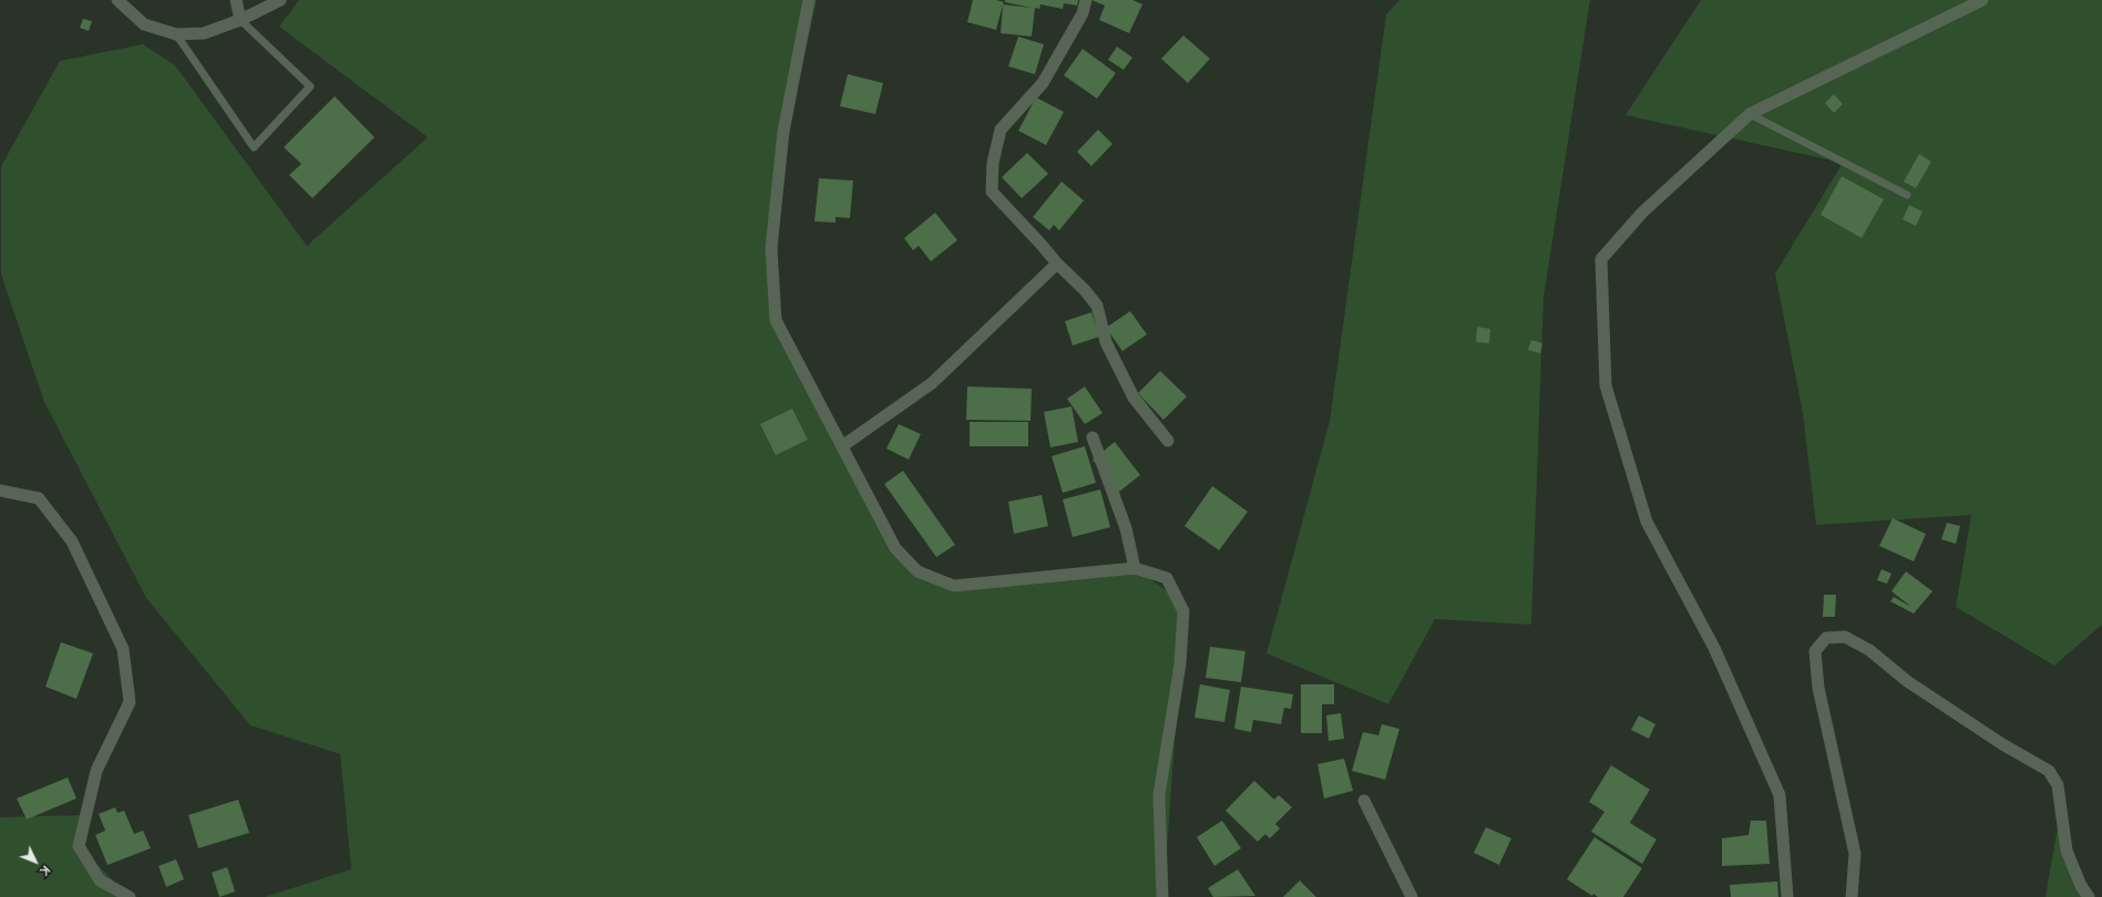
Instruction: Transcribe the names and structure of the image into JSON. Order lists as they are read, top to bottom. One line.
{"north":"bottom right"}
